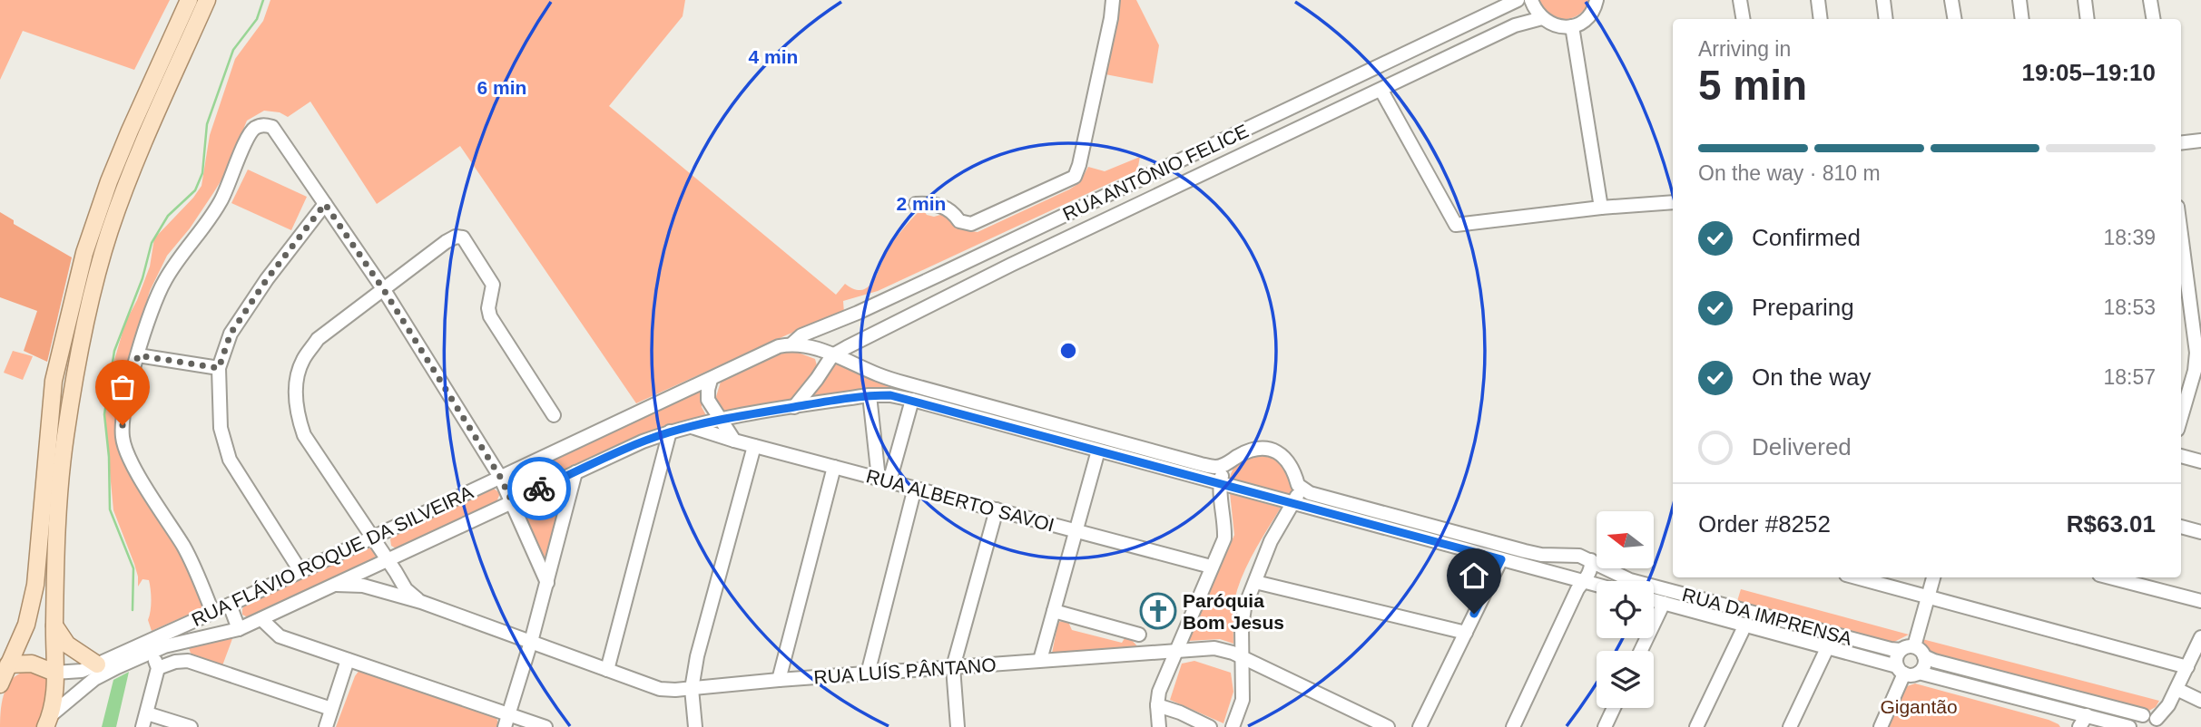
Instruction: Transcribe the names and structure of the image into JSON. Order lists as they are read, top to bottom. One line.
{"streets":{"street":["RUA ANTÔNIO FELICE","RUA ALBERTO SAVOI","RUA FLÁVIO ROQUE DA SILVEIRA","RUA DA IMPRENSA","RUA LUÍS PÂNTANO"]},"crossings":[["RUA ALBERTO SAVOI","RUA FLÁVIO ROQUE DA SILVEIRA"],["RUA FLÁVIO ROQUE DA SILVEIRA","RUA LUÍS PÂNTANO"]],"parks":["Gigantão"],"places":{"church":["Paróquia Bom Jesus"]},"north":"left","page":{"heading":["5 min","Arriving in","19:05–19:10"],"panel":["Order #8252","R$63.01"],"bar":"On the way · 810 m","list":[["Confirmed","18:39"],["Preparing","18:53"],["On the way","18:57"],"Delivered"]},"rings":["4 min","6 min","2 min"]}
